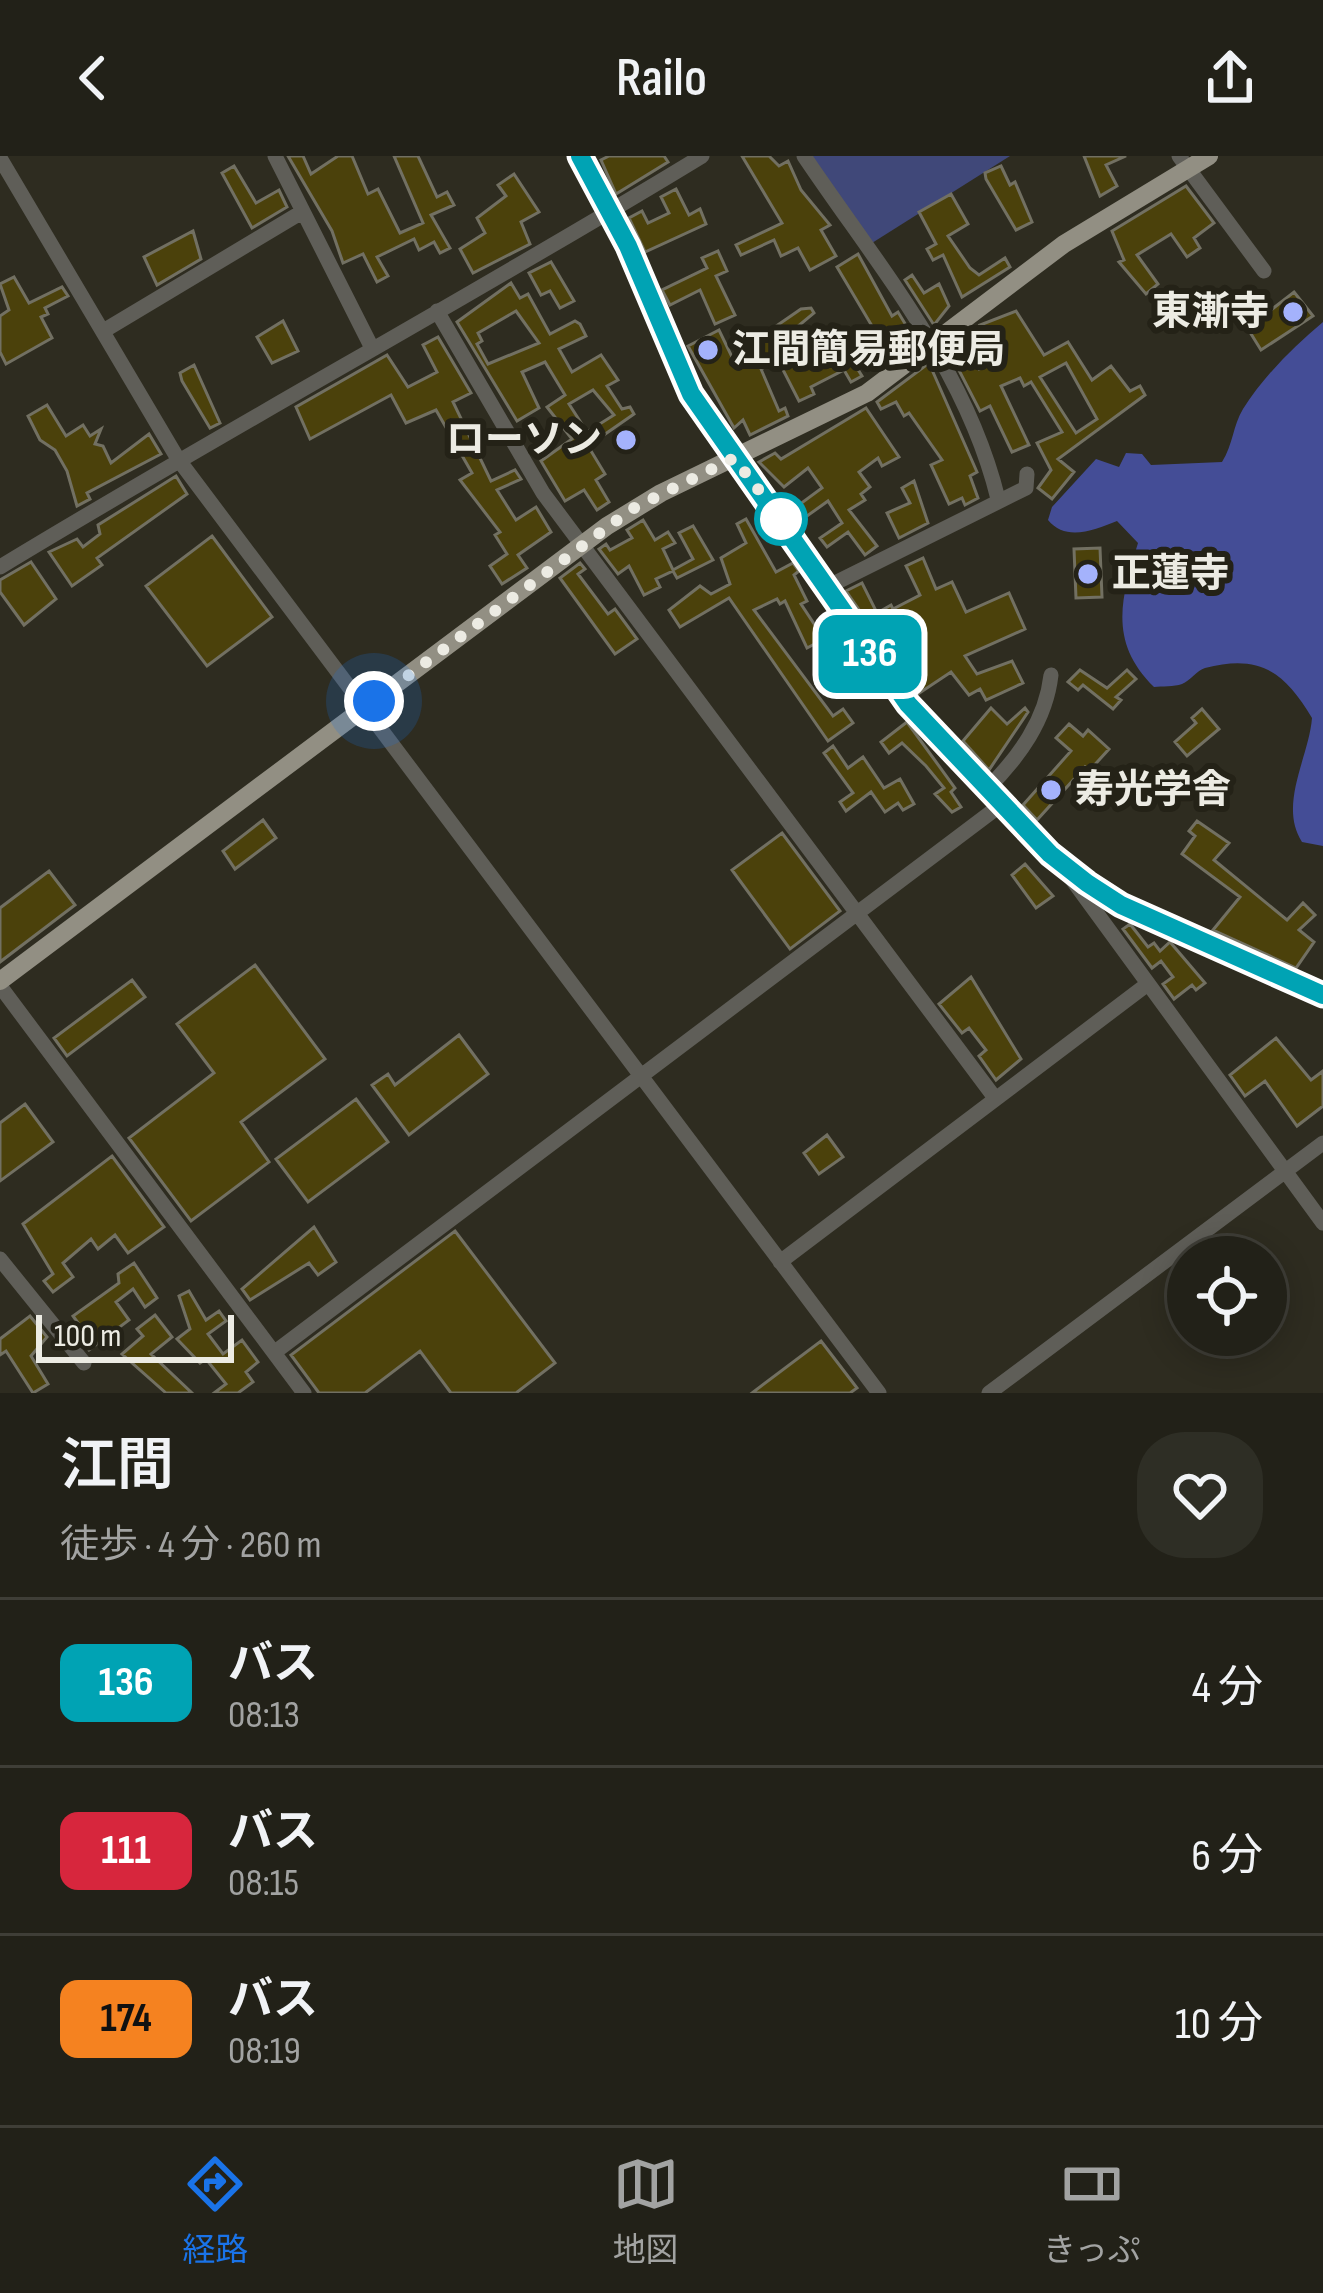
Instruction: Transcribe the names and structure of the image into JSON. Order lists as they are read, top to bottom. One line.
{"places":["東漸寺","江間簡易郵便局","ローソン","正蓮寺","寿光学舎"],"lines":["bus line 136"],"scale_bar":"100 m","page":{"header":"Railo","on_map":"136","scale":"100 m","heading":["江間","徒歩 · 4 分 · 260 m"],"list":[{"mark":"136","name":"バス","note":"08:13","value":"4 分"},{"mark":"111","name":"バス","note":"08:15","value":"6 分"},{"mark":"174","name":"バス","note":"08:19","value":"10 分"}],"tabs":["経路","地図","きっぷ"]}}
